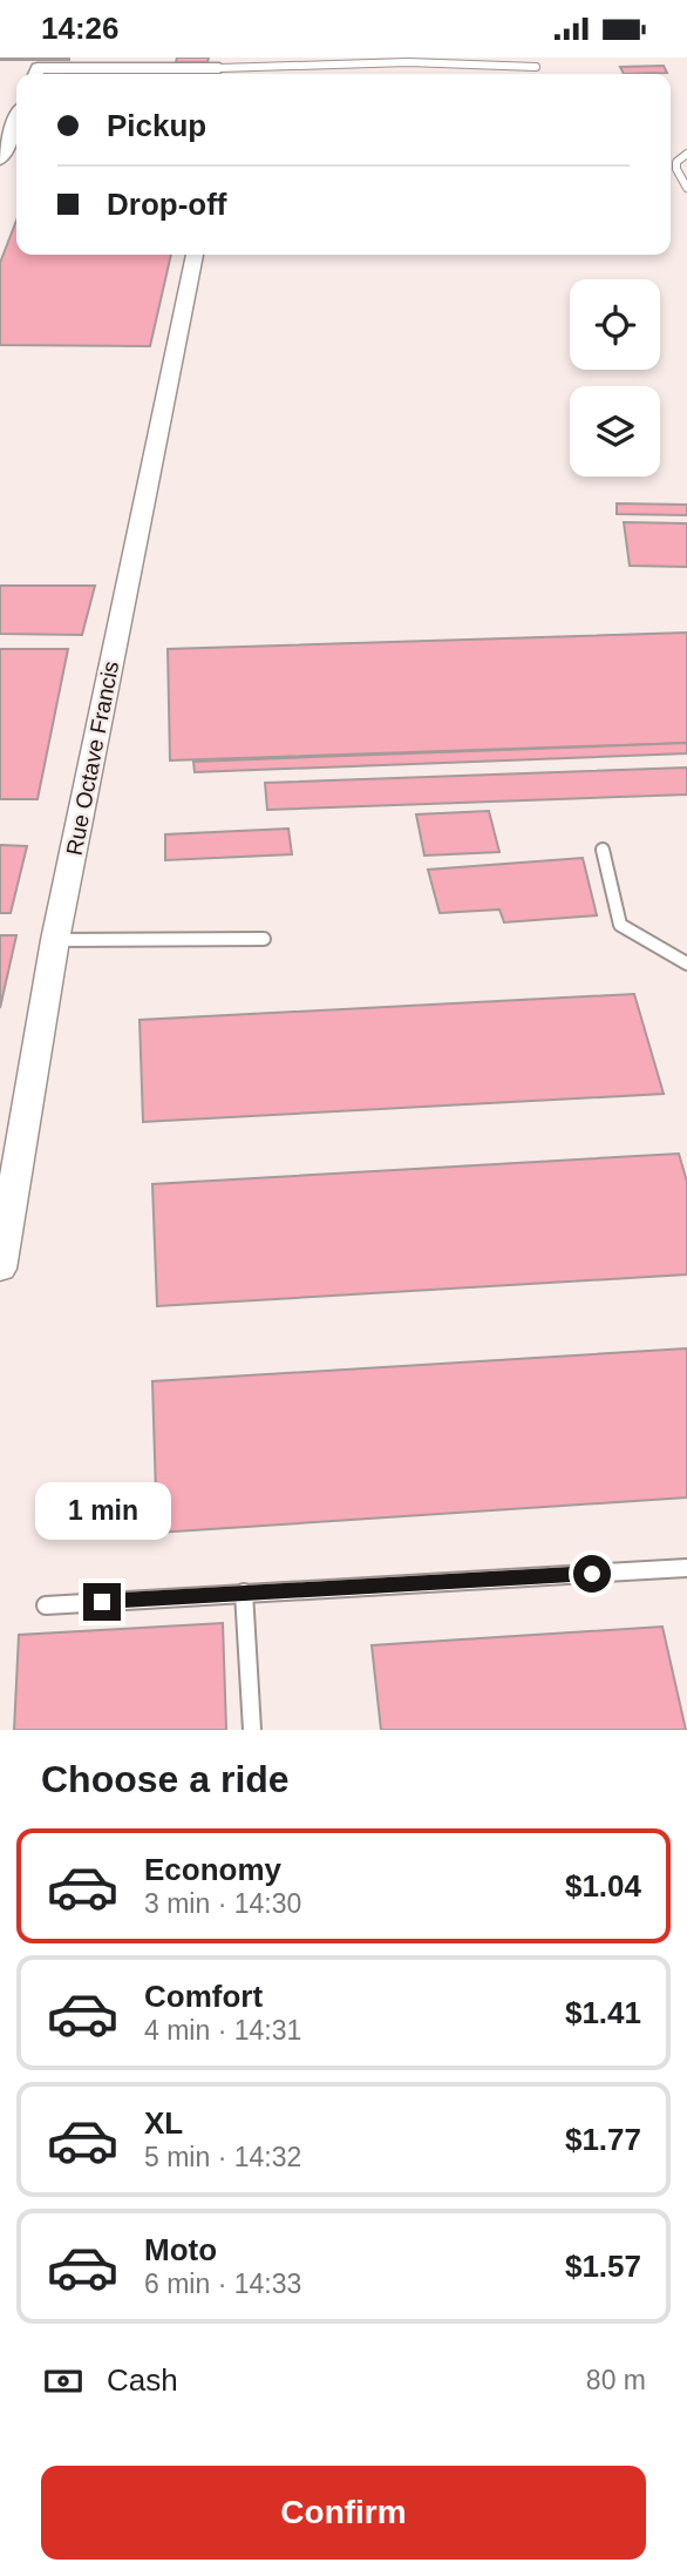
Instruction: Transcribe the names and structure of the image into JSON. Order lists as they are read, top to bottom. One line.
{"streets":{"street":["Rue Octave Francis"]},"page":{"status":"14:26","banner":["Pickup","Drop-off"],"bubble":"1 min","heading":"Choose a ride","list":[{"name":"Economy","note":"3 min · 14:30","value":"$1.04"},{"name":"Comfort","note":"4 min · 14:31","value":"$1.41"},{"name":"XL","note":"5 min · 14:32","value":"$1.77"},{"name":"Moto","note":"6 min · 14:33","value":"$1.57"}],"pay":["Cash","80 m"],"buttons":"Confirm"}}
